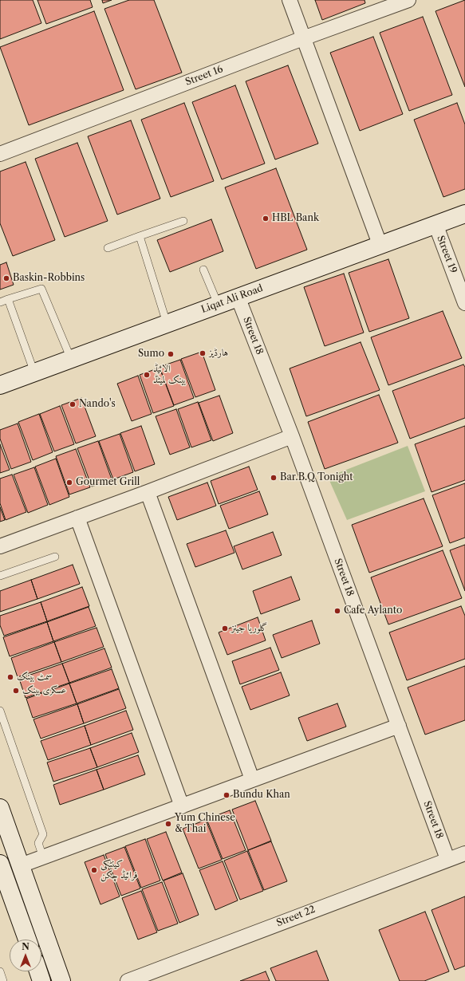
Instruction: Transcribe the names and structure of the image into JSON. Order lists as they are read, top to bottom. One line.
{"streets":{"street":["Street 16","Street 19","Liqat Ali Road","Street 18","Street 22"]},"crossings":[["Street 19","Liqat Ali Road"],["Liqat Ali Road","Street 18"],["Street 18","Street 22"]],"places":["HBL Bank","Baskin-Robbins","ہارڈیز","Sumo","الائیڈ بینک لمیٹڈ","Nando's","Bar.B.Q Tonight","Gourmet Grill","Cafe Aylanto","گلوریا جینز","سمٹ بینک","عسکری بینک","Bundu Khan","Yum Chinese & Thai","کینٹکی فرائیڈ چکن"],"north":"top"}
